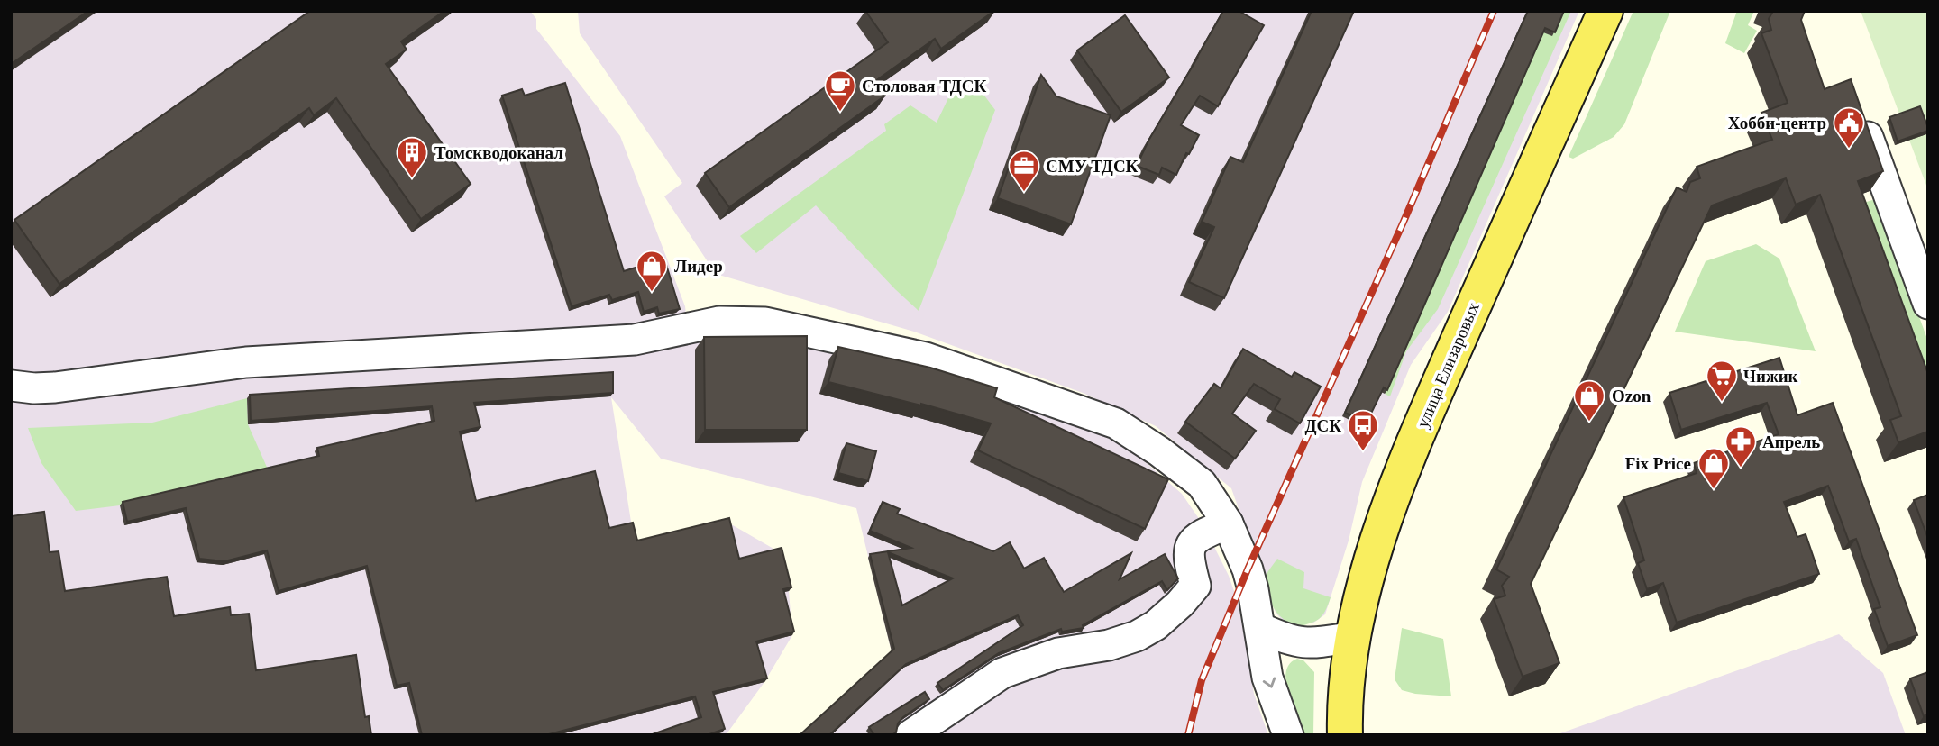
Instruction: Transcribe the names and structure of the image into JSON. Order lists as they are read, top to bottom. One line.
{"streets":{"main road":["улица Елизаровых"]},"places":{"cafe":["Столовая ТДСК"],"public building":["Хобби-центр"],"building":["Томскводоканал"],"office":["СМУ ТДСК"],"shop":["Лидер","Ozon","Fix Price"],"supermarket":["Чижик"],"bus stop":["ДСК"],"pharmacy":["Апрель"]}}
